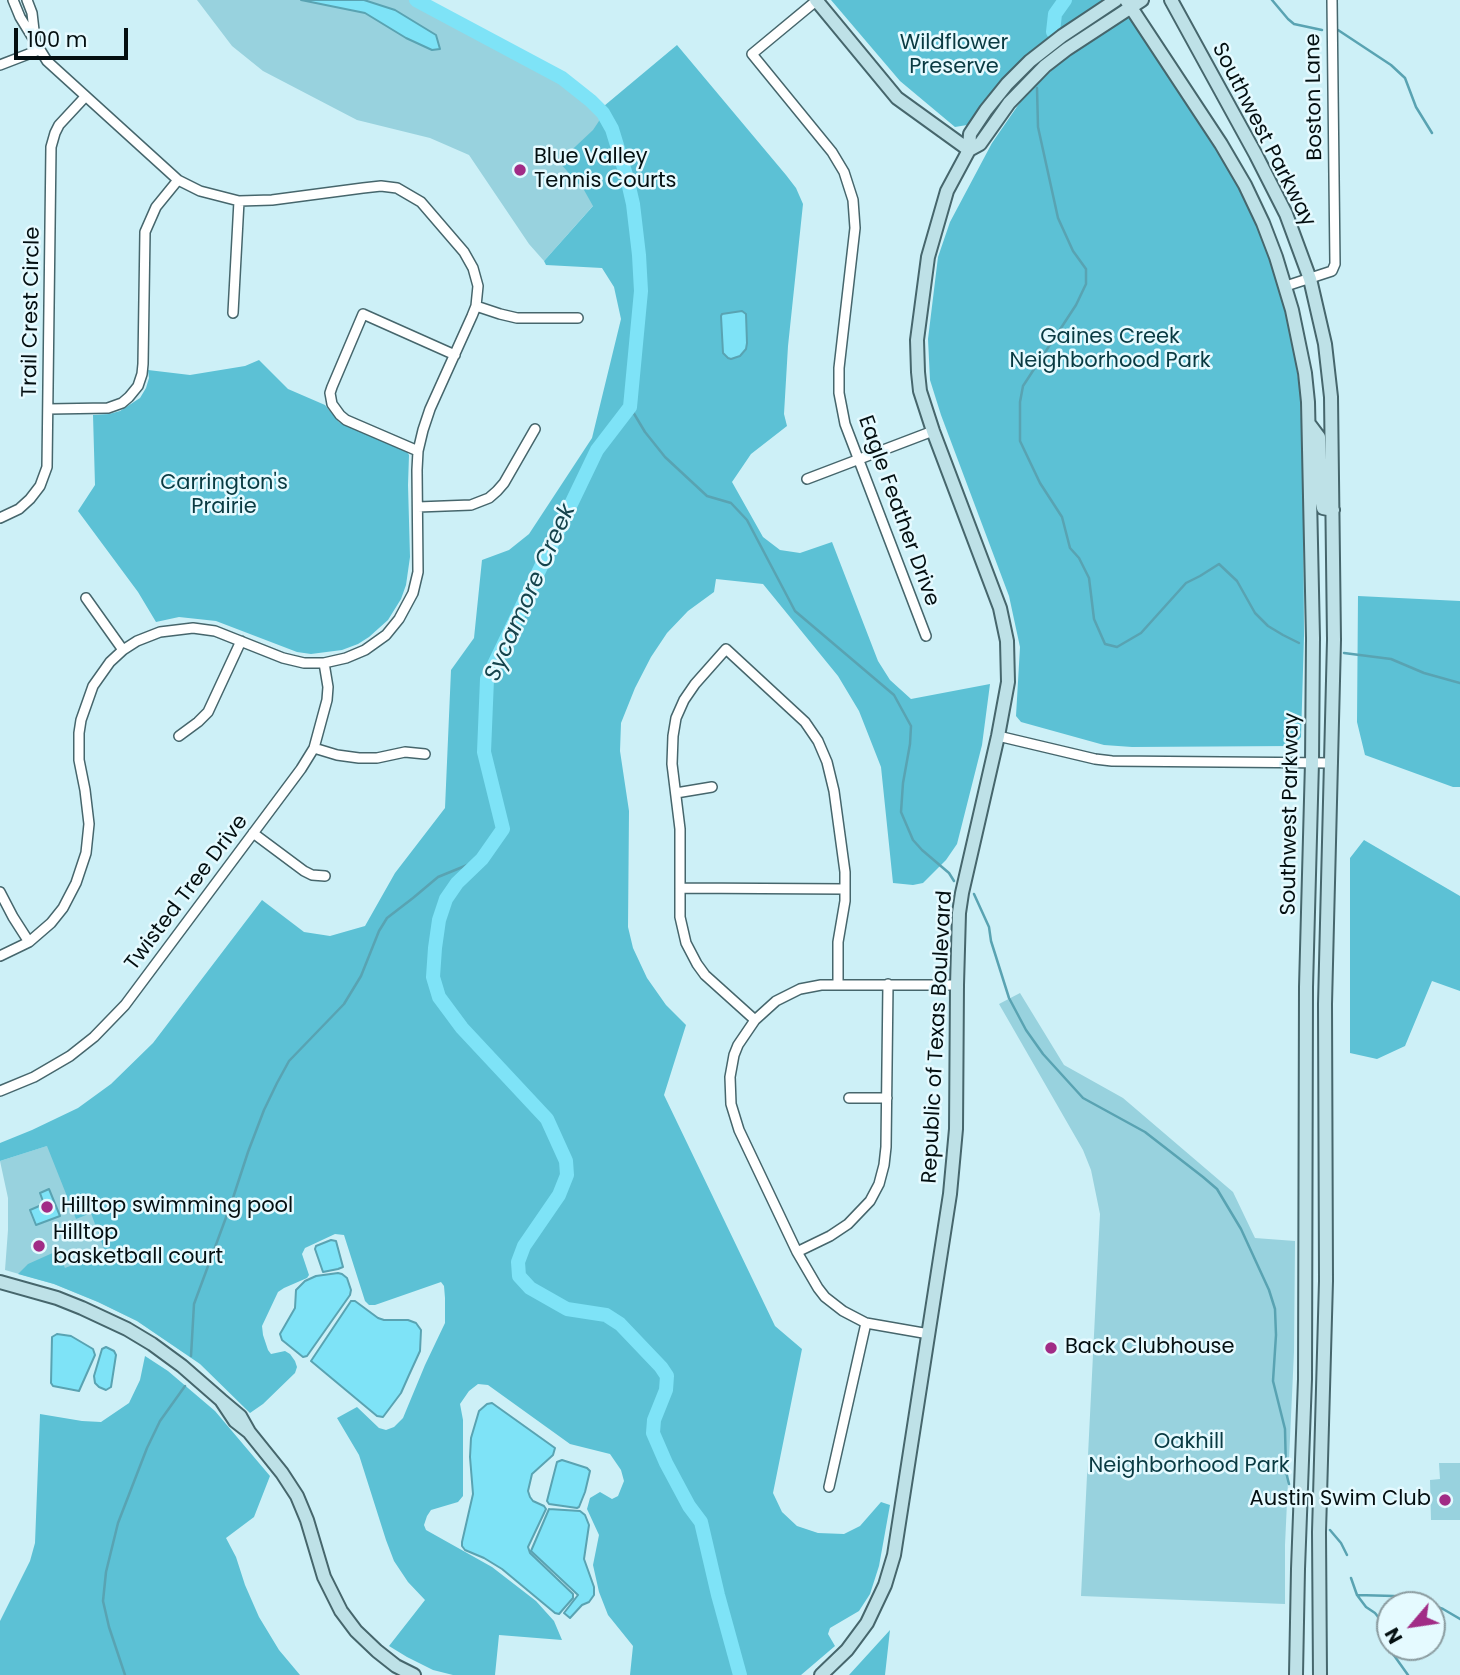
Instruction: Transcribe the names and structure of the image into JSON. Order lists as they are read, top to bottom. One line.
{"streets":{"main road":["Southwest Parkway","Republic of Texas Boulevard"],"street":["Boston Lane","Trail Crest Circle","Eagle Feather Drive","Twisted Tree Drive"]},"crossings":[["Boston Lane","Southwest Parkway"],["Southwest Parkway","Republic of Texas Boulevard"]],"water":["Sycamore Creek"],"parks":["Wildflower Preserve","Gaines Creek Neighborhood Park","Carrington's Prairie","Oakhill Neighborhood Park"],"places":["Blue Valley Tennis Courts","Hilltop swimming pool","Hilltop basketball court","Back Clubhouse","Austin Swim Club"],"scale_bar":"100 m","north":"bottom left"}
